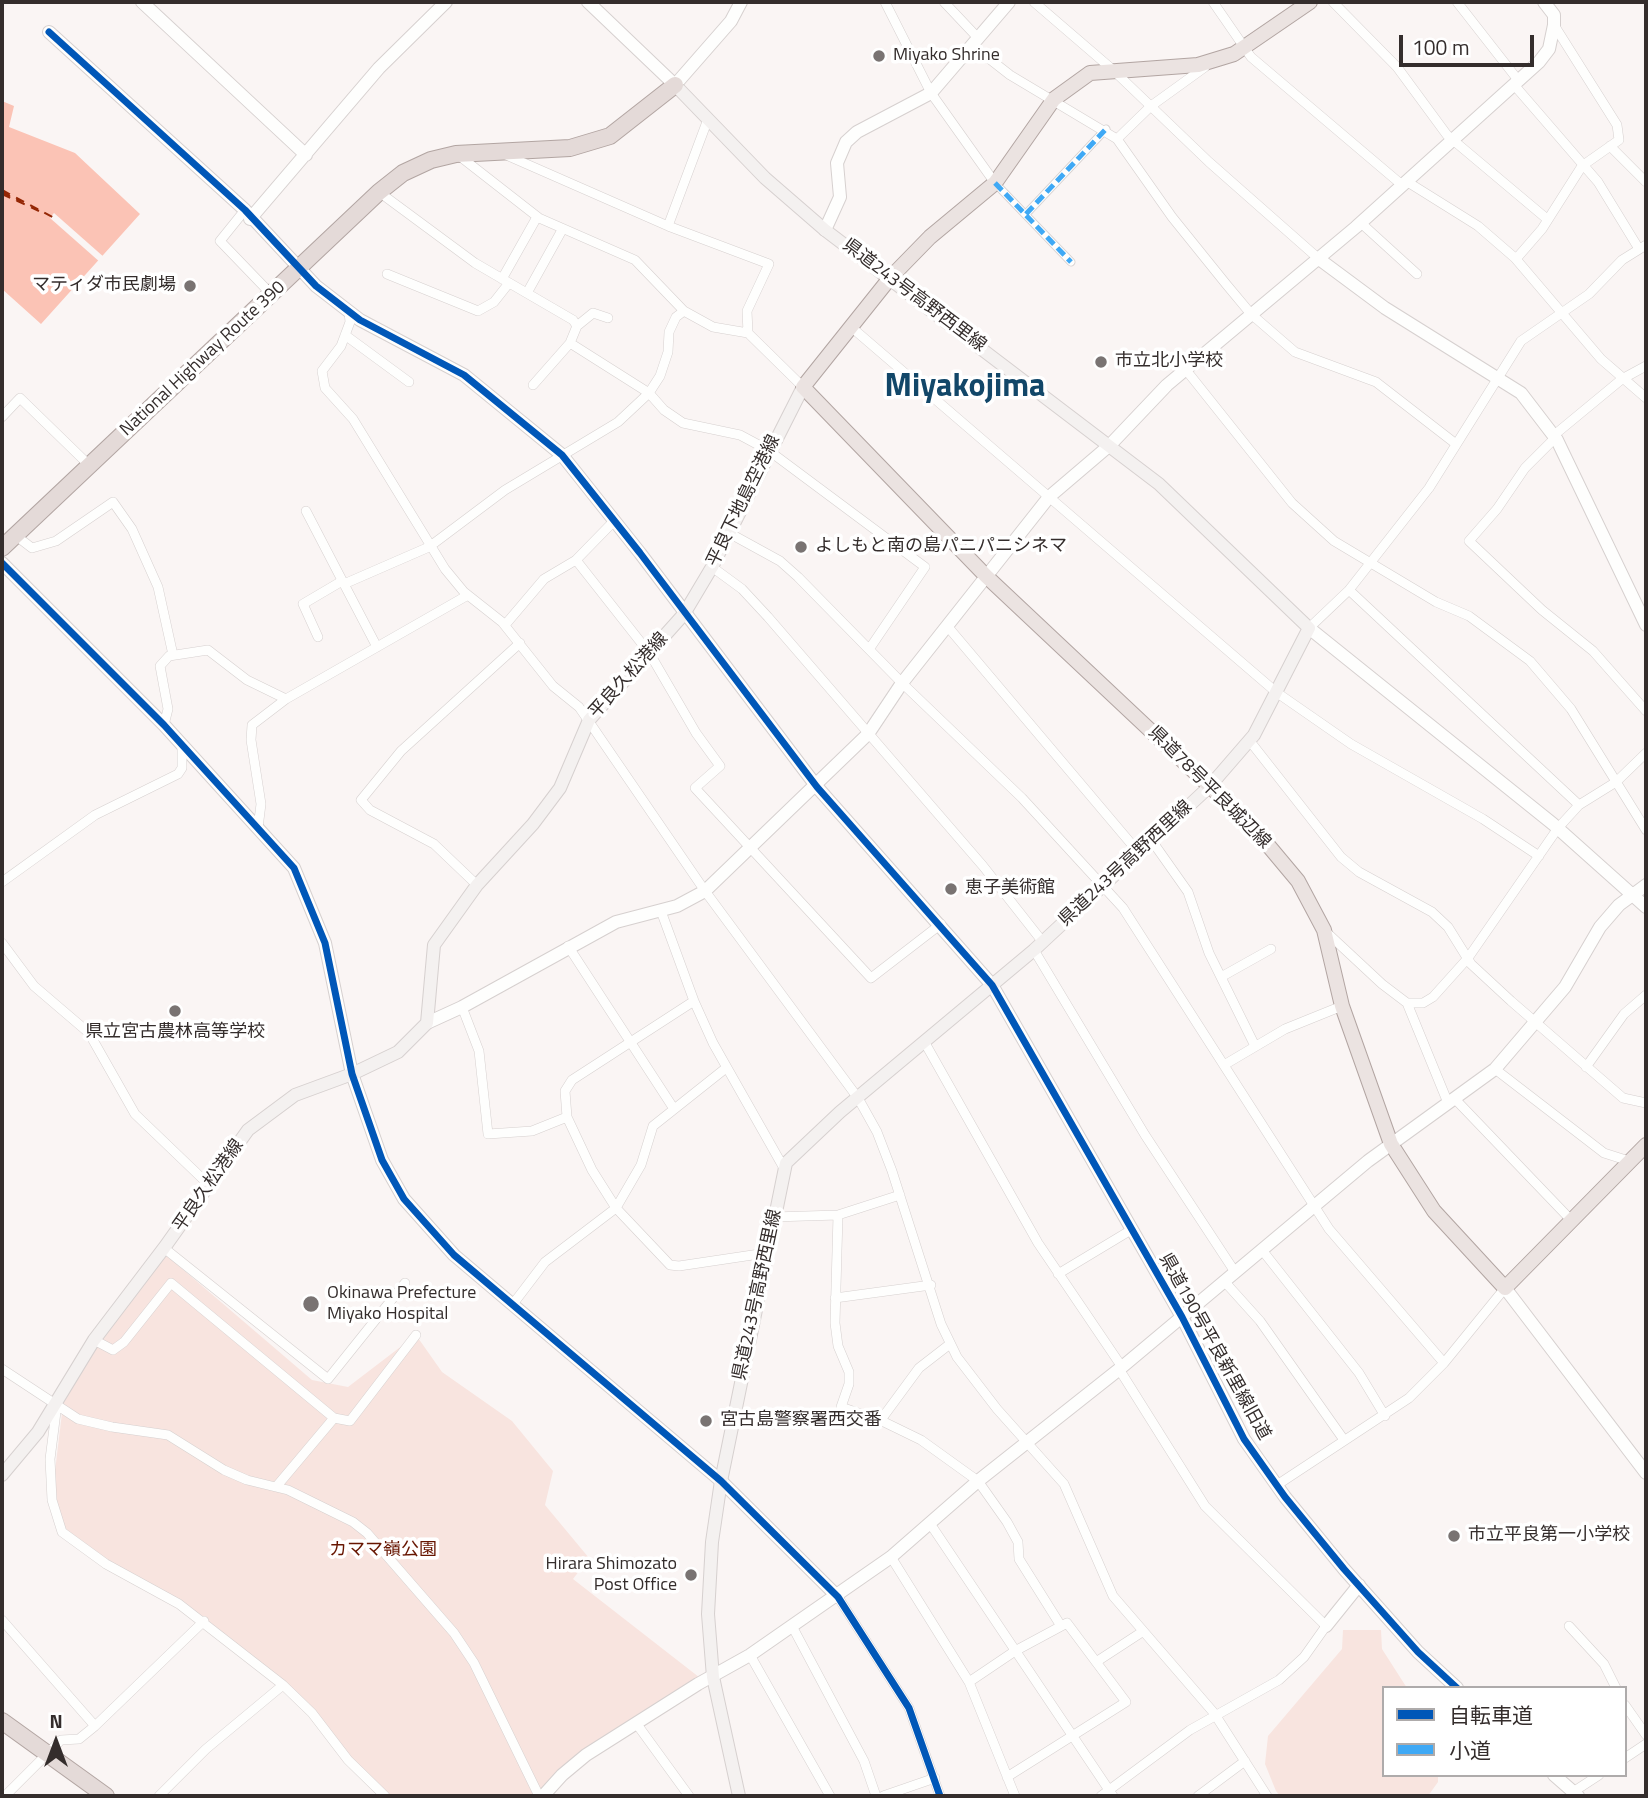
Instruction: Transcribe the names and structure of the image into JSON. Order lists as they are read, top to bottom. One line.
{"streets":{"highway":["National Highway Route 390"],"main road":["県道243号高野西里線","平良下地島空港線","平良久松港線","県道78号平良城辺線"],"street":["県道190号平良新里線旧道"]},"crossings":[["県道243号高野西里線","National Highway Route 390"],["県道243号高野西里線","県道78号平良城辺線"],["県道243号高野西里線","県道190号平良新里線旧道"],["National Highway Route 390","県道190号平良新里線旧道"],["平良下地島空港線","平良久松港線"],["平良下地島空港線","県道78号平良城辺線"],["平良下地島空港線","県道190号平良新里線旧道"],["平良久松港線","県道190号平良新里線旧道"]],"districts":["Miyakojima"],"parks":["カママ嶺公園"],"places":["Miyako Shrine","マティダ市民劇場","市立北小学校","よしもと南の島パニパニシネマ","恵子美術館","県立宮古農林高等学校","Okinawa Prefecture Miyako Hospital","宮古島警察署西交番","市立平良第一小学校","Hirara Shimozato Post Office"],"legend":["自転車道","小道"],"scale_bar":"100 m","north":"top"}
